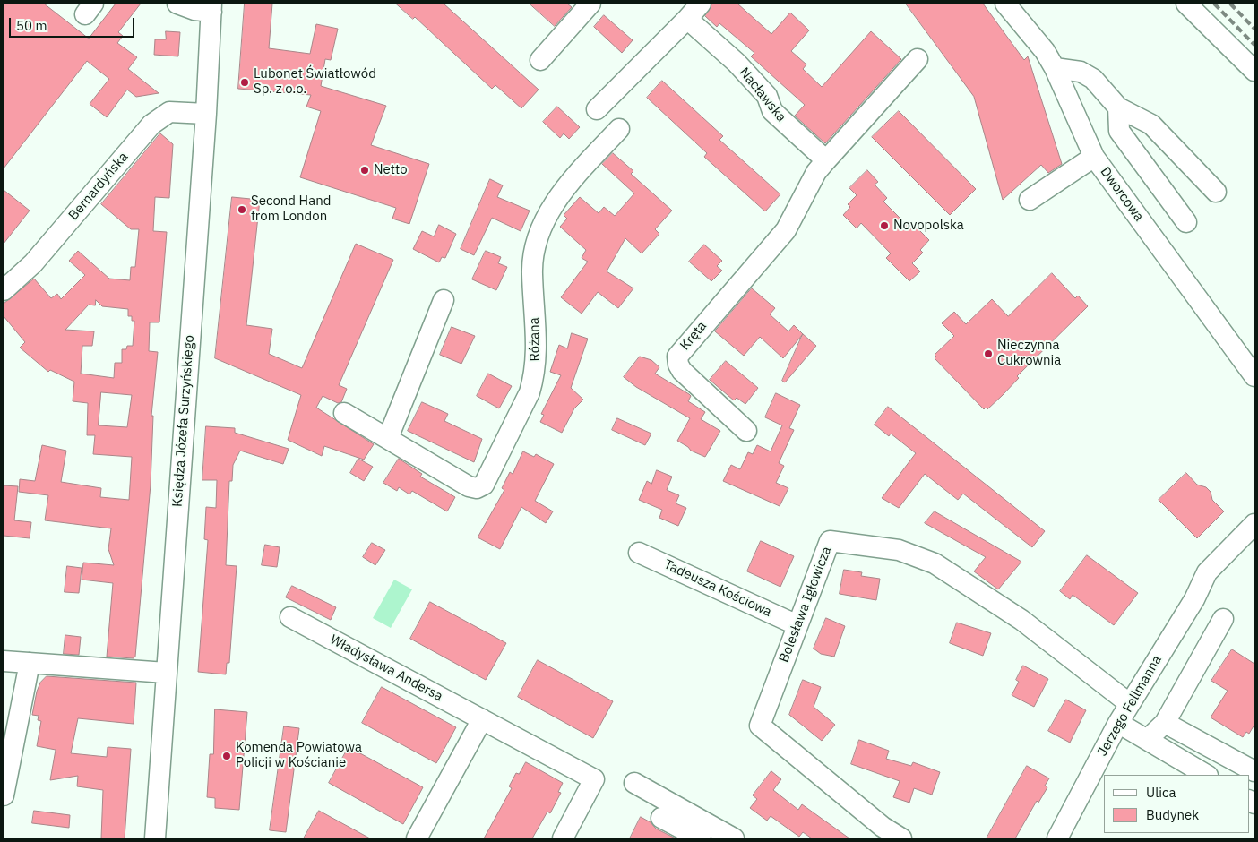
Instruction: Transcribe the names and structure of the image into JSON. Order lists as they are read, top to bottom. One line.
{"streets":{"street":["Nacławska","Bernardyńska","Dworcowa","Kręta","Różana","Księdza Józefa Surzyńskiego","Tadeusza Kościowa","Bolesława Igłowicza","Władysława Andersa","Jerzego Fellmanna"]},"crossings":[["Nacławska","Kręta"],["Bernardyńska","Księdza Józefa Surzyńskiego"],["Tadeusza Kościowa","Bolesława Igłowicza"],["Bolesława Igłowicza","Jerzego Fellmanna"]],"places":["Lubonet Światłowód Sp. z o.o.","Netto","Second Hand from London","Novopolska","Nieczynna Cukrownia","Komenda Powiatowa Policji w Kościanie"],"legend":["Ulica","Budynek"],"scale_bar":"50 m"}
